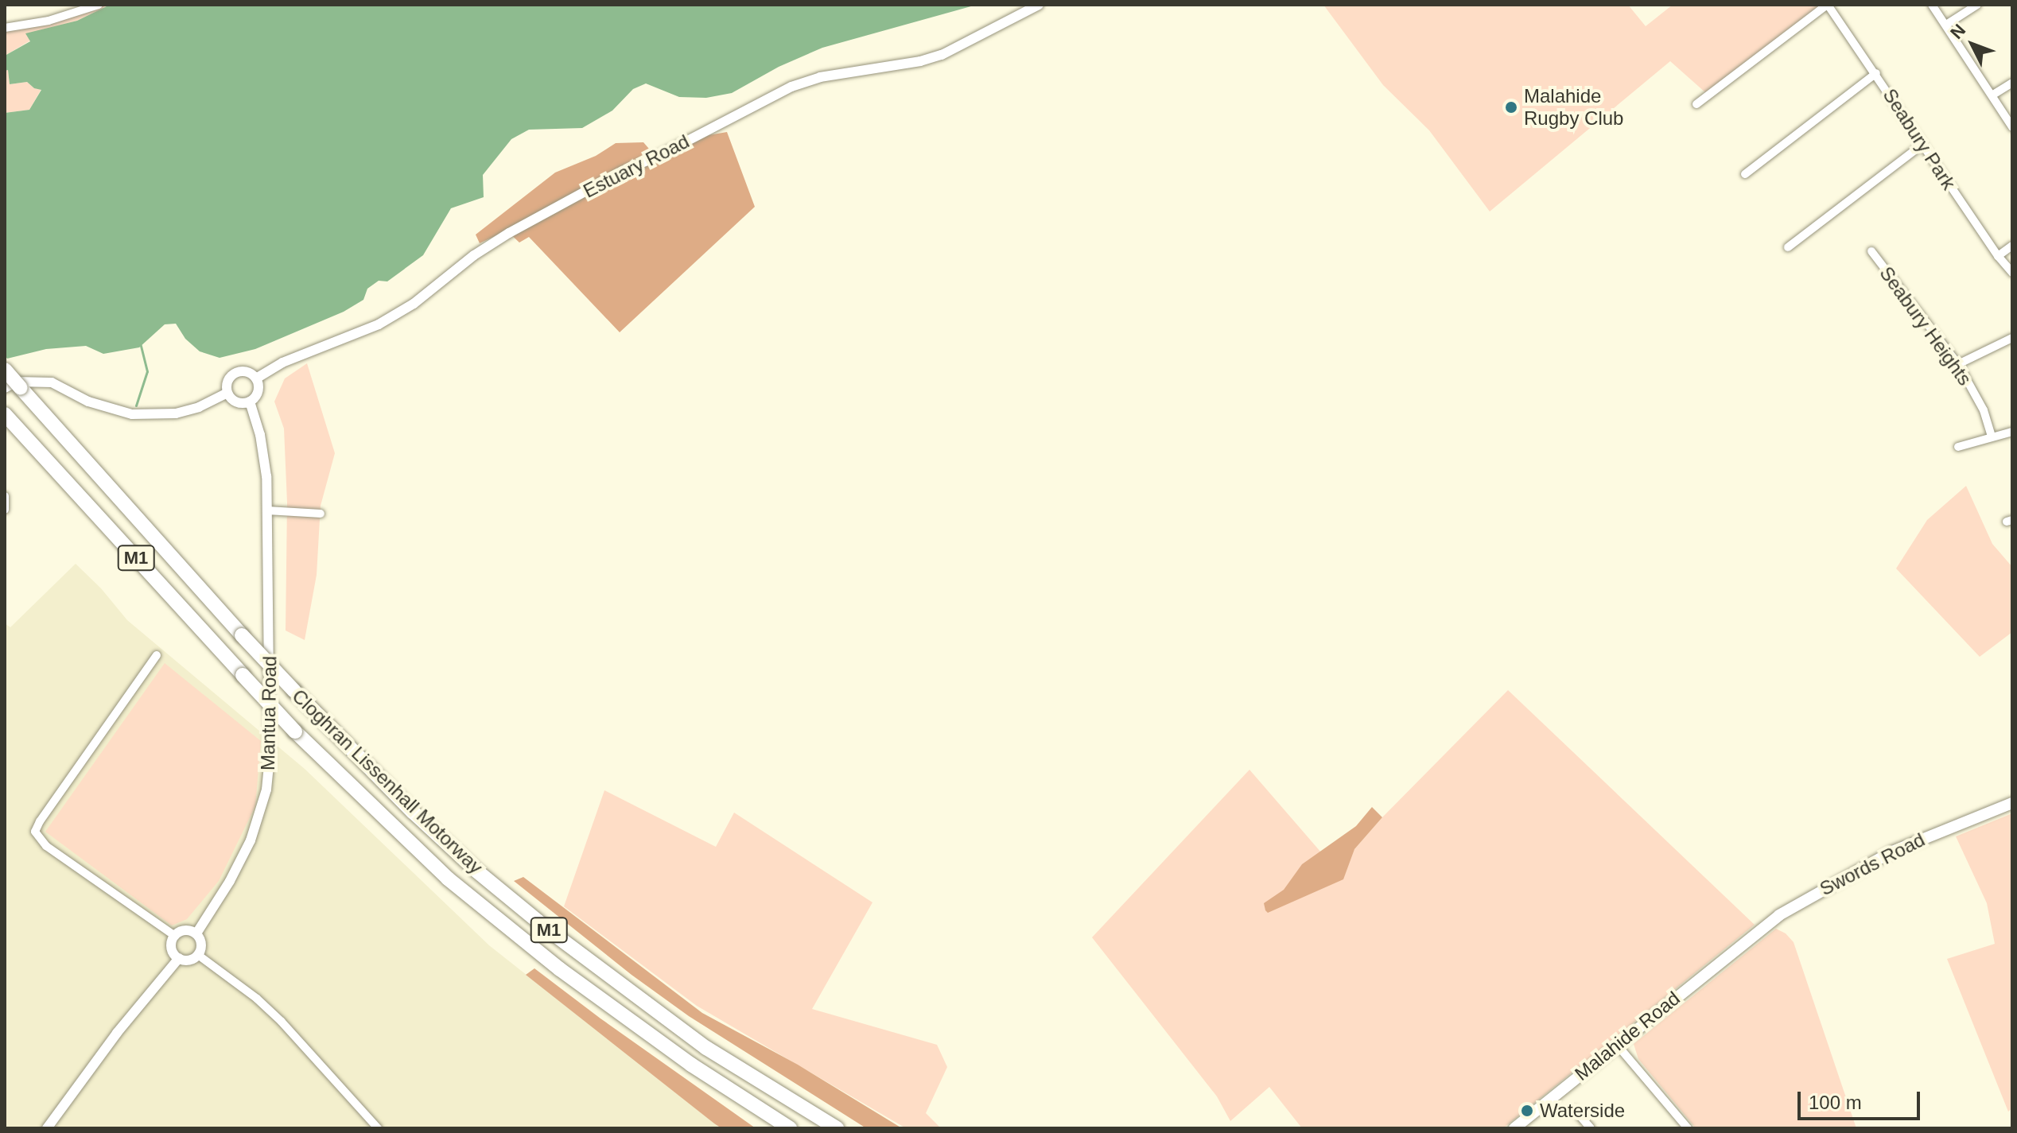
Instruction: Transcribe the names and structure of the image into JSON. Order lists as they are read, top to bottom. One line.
{"streets":{"highway":["M1","Cloghran Lissenhall Motorway"],"main road":["Swords Road","Malahide Road"],"street":["Seabury Park","Estuary Road","Seabury Heights","Mantua Road"]},"crossings":[["Estuary Road","Mantua Road"],["Swords Road","Malahide Road"]],"places":["Malahide Rugby Club","Waterside"],"scale_bar":"100 m","north":"top left"}
